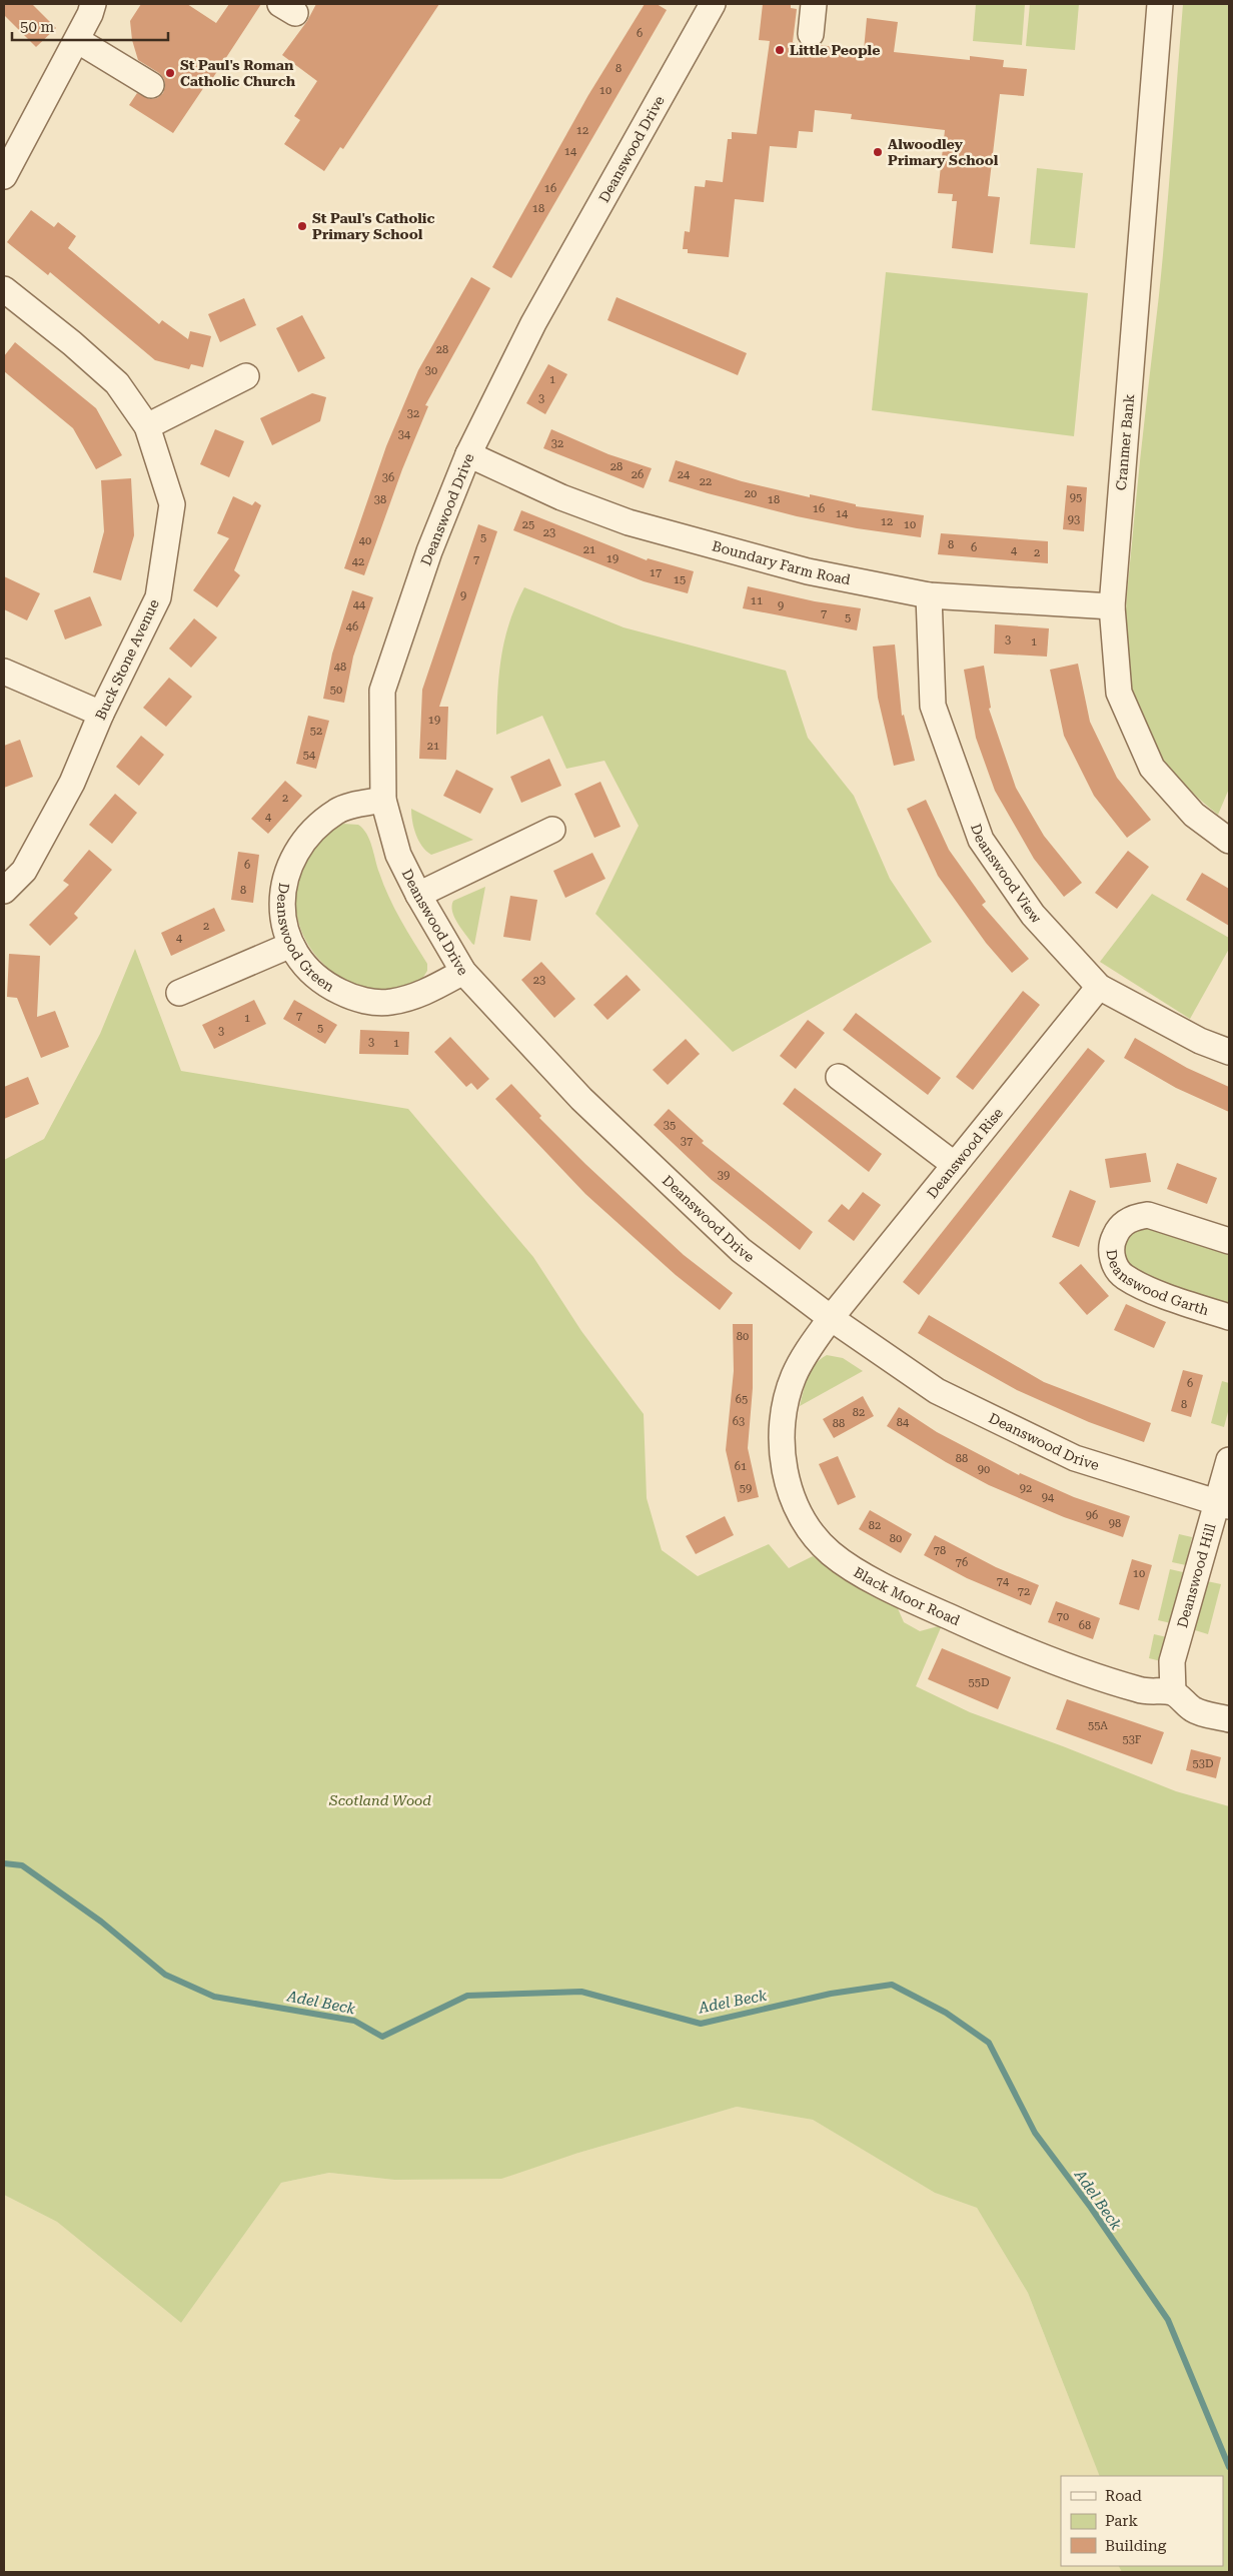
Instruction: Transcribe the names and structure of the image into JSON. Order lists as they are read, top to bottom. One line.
{"streets":{"street":["Deanswood Drive","Cranmer Bank","Boundary Farm Road","Buck Stone Avenue","Deanswood View","Deanswood Green","Deanswood Rise","Deanswood Garth","Deanswood Hill","Black Moor Road"]},"crossings":[["Deanswood Drive","Boundary Farm Road"],["Deanswood Drive","Deanswood Green"],["Deanswood Drive","Deanswood Rise"],["Deanswood Drive","Deanswood Hill"],["Deanswood Drive","Black Moor Road"],["Cranmer Bank","Boundary Farm Road"],["Boundary Farm Road","Deanswood View"],["Deanswood View","Deanswood Rise"],["Deanswood Rise","Black Moor Road"],["Deanswood Hill","Black Moor Road"]],"water":["Adel Beck"],"parks":["Scotland Wood"],"places":["Little People","St Paul's Roman Catholic Church","Alwoodley Primary School","St Paul's Catholic Primary School"],"house_numbers":["6","8","10","12","14","16","18","28","30","1","3","32","34","32","28","26","24","36","22","20","95","38","18","16","14","93","12","25","10","23","5","40","8","6","21","4","2","19","7","42","17","15","9","11","44","9","7","5","46","3","1","48","50","19","52","21","54","2","4","6","8","2","4","23","7","1","5","3","3","1","35","37","39","80","6","65","8","82","63","84","88","88","61","90","59","92","94","96","98","82","80","78","76","10","74","72","70","68","55D","55A","53F","53D"],"legend":["Road","Park","Building"],"scale_bar":"50 m"}
